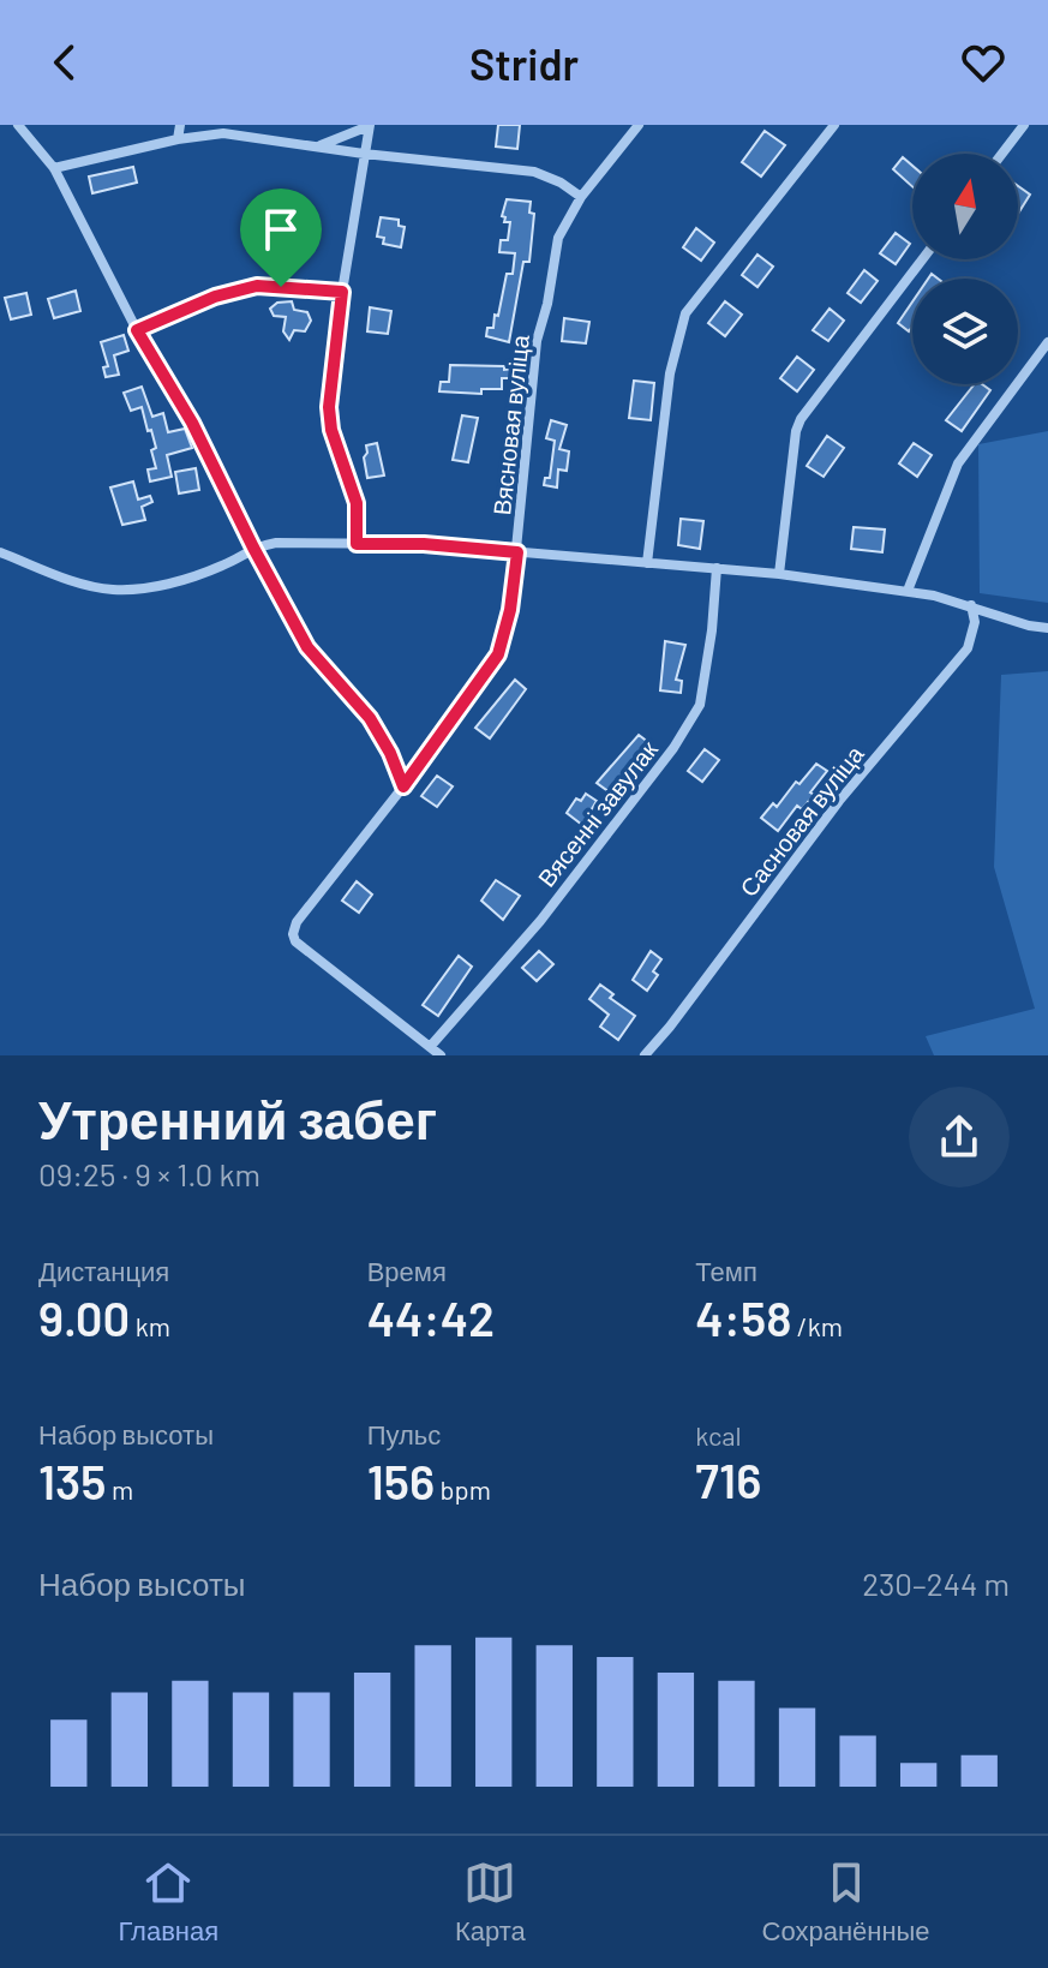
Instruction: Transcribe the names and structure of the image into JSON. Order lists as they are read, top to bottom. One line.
{"streets":{"street":["Вясновая вуліца","Вясенні завулак","Сасновая вуліца"]},"crossings":[["Вясновая вуліца","Вясенні завулак"]],"north":"top","page":{"header":"Stridr","heading":["Утренний забег","09:25 · 9 × 1.0 km"],"stats":[["Дистанция","9.00 km"],["Время","44:42"],["Темп","4:58 /km"],["Набор высоты","135 m"],["Пульс","156 bpm"],["kcal","716"]],"chart":["Набор высоты","230–244 m"],"tabs":["Главная","Карта","Сохранённые"]}}
